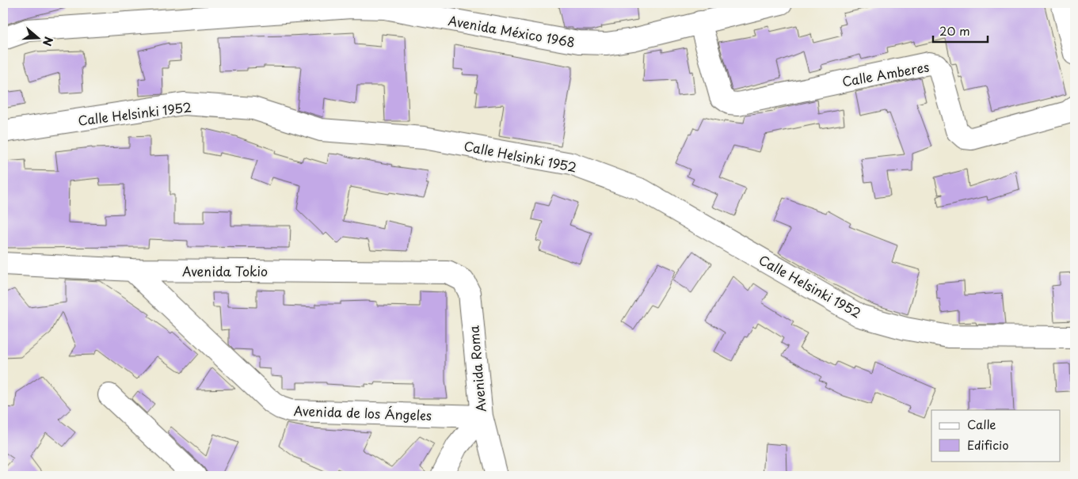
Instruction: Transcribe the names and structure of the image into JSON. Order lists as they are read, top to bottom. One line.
{"streets":{"street":["Avenida México 1968","Calle Amberes","Calle Helsinki 1952","Avenida Tokio","Avenida Roma","Avenida de los Ángeles"]},"crossings":[["Avenida México 1968","Calle Amberes"],["Avenida Tokio","Avenida Roma"],["Avenida Tokio","Avenida de los Ángeles"],["Avenida Roma","Avenida de los Ángeles"]],"legend":["Calle","Edificio"],"scale_bar":"20 m","north":"right"}
